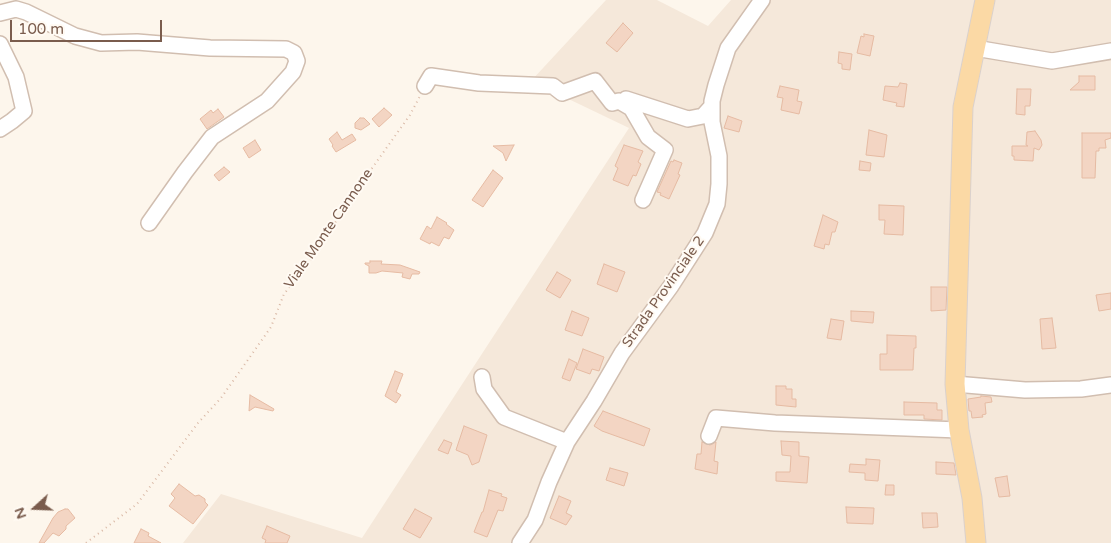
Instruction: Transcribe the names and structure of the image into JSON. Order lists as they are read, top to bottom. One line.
{"streets":{"street":["Strada Provinciale 2"],"path":["Viale Monte Cannone"]},"scale_bar":"100 m","north":"left"}
